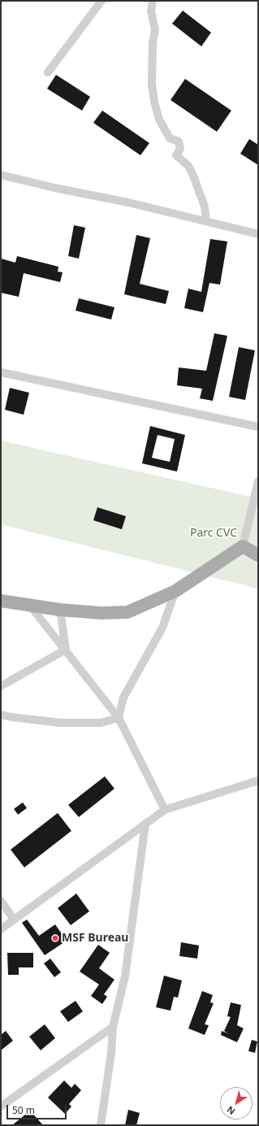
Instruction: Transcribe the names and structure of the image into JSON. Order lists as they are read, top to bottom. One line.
{"parks":["Parc CVC"],"places":["MSF Bureau"],"scale_bar":"50 m","north":"bottom left"}
